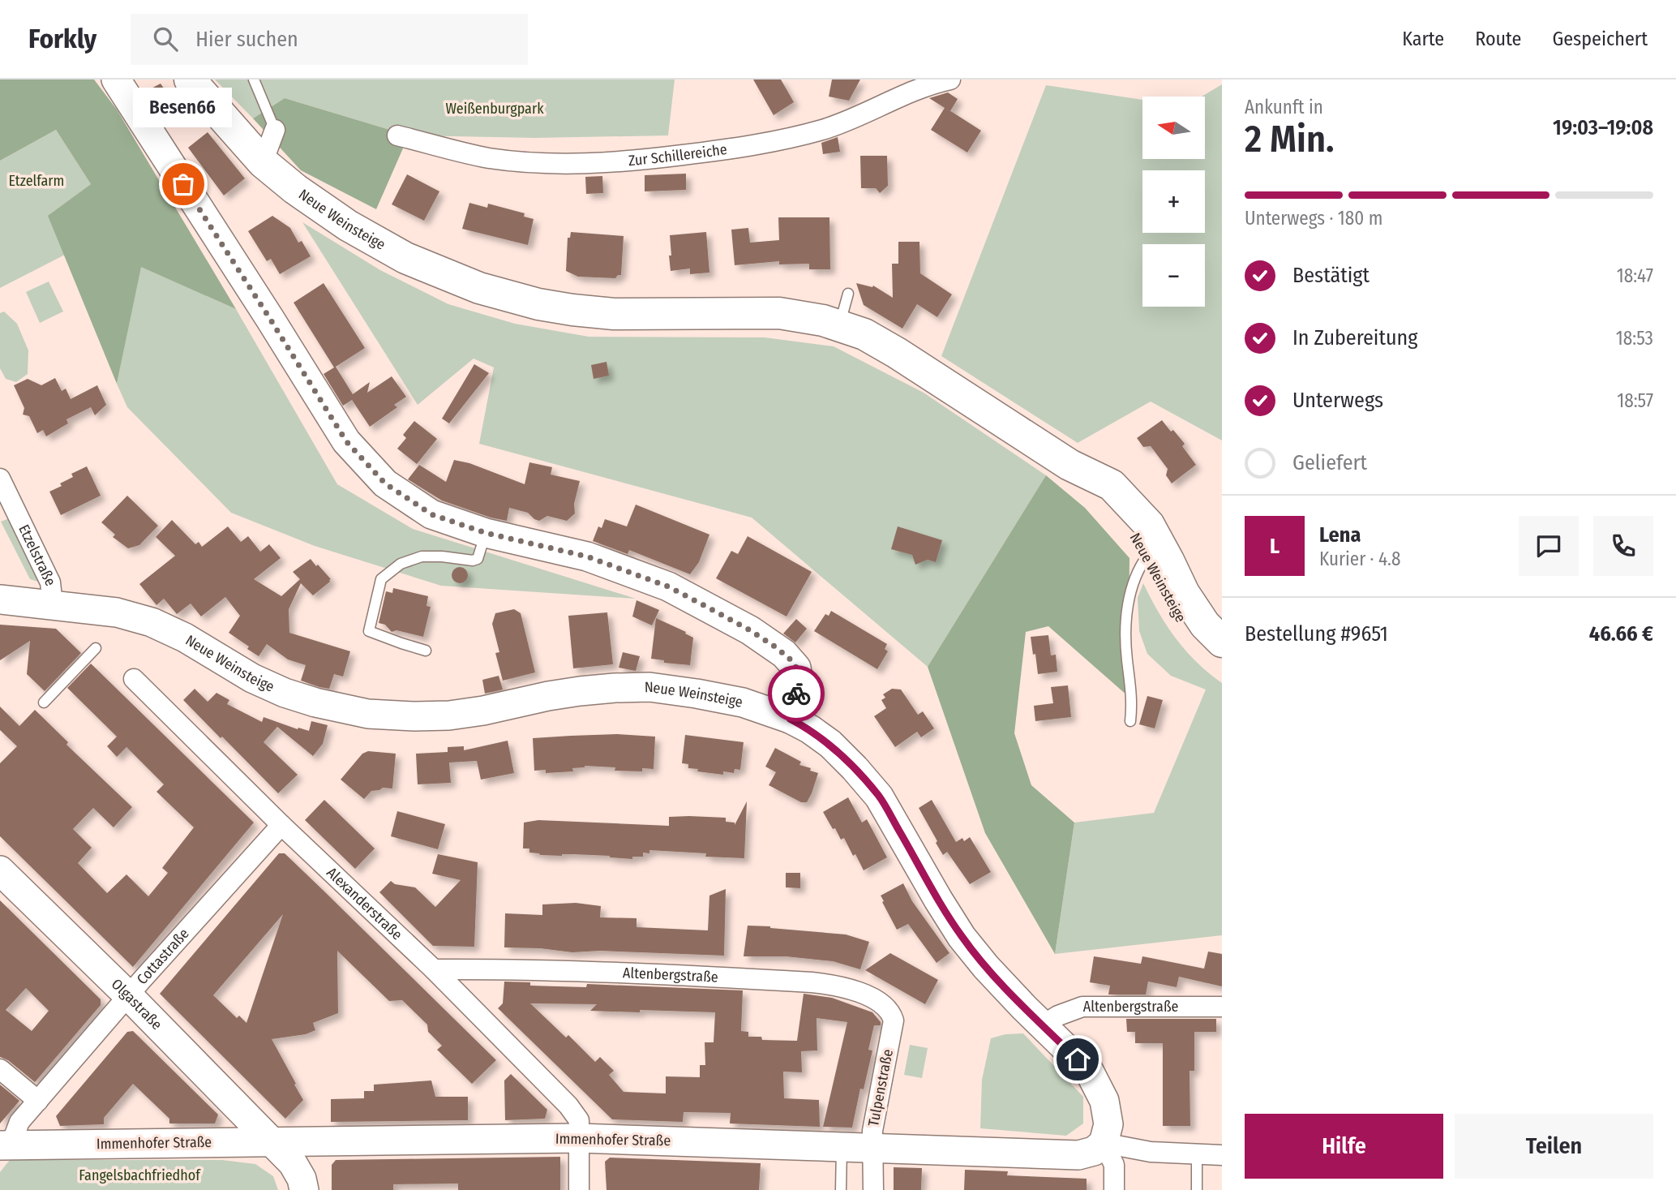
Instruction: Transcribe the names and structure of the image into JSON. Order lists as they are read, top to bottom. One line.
{"streets":{"main road":["Neue Weinsteige","Olgastraße","Immenhofer Straße"],"street":["Zur Schillereiche","Etzelstraße","Alexanderstraße","Cottastraße","Altenbergstraße","Tulpenstraße"]},"crossings":[["Neue Weinsteige","Etzelstraße"],["Neue Weinsteige","Altenbergstraße"],["Neue Weinsteige","Immenhofer Straße"],["Alexanderstraße","Cottastraße"],["Alexanderstraße","Altenbergstraße"],["Alexanderstraße","Immenhofer Straße"],["Cottastraße","Olgastraße"],["Cottastraße","Immenhofer Straße"],["Altenbergstraße","Tulpenstraße"],["Olgastraße","Immenhofer Straße"],["Tulpenstraße","Immenhofer Straße"]],"parks":["Weißenburgpark","Etzelfarm","Fangelsbachfriedhof"],"places":["Besen66"],"north":"left","page":{"header":"Forkly","search":"Hier suchen","nav":["Karte","Route","Gespeichert"],"heading":["2 Min.","Ankunft in","19:03–19:08"],"panel":["Lena","Kurier · 4.8","Bestellung #9651","46.66 €"],"bubble":"Besen66","map_buttons":["+","−"],"bar":"Unterwegs · 180 m","list":[["Bestätigt","18:47"],["In Zubereitung","18:53"],["Unterwegs","18:57"],"Geliefert"],"round":"L","buttons":["Hilfe","Teilen"]}}
